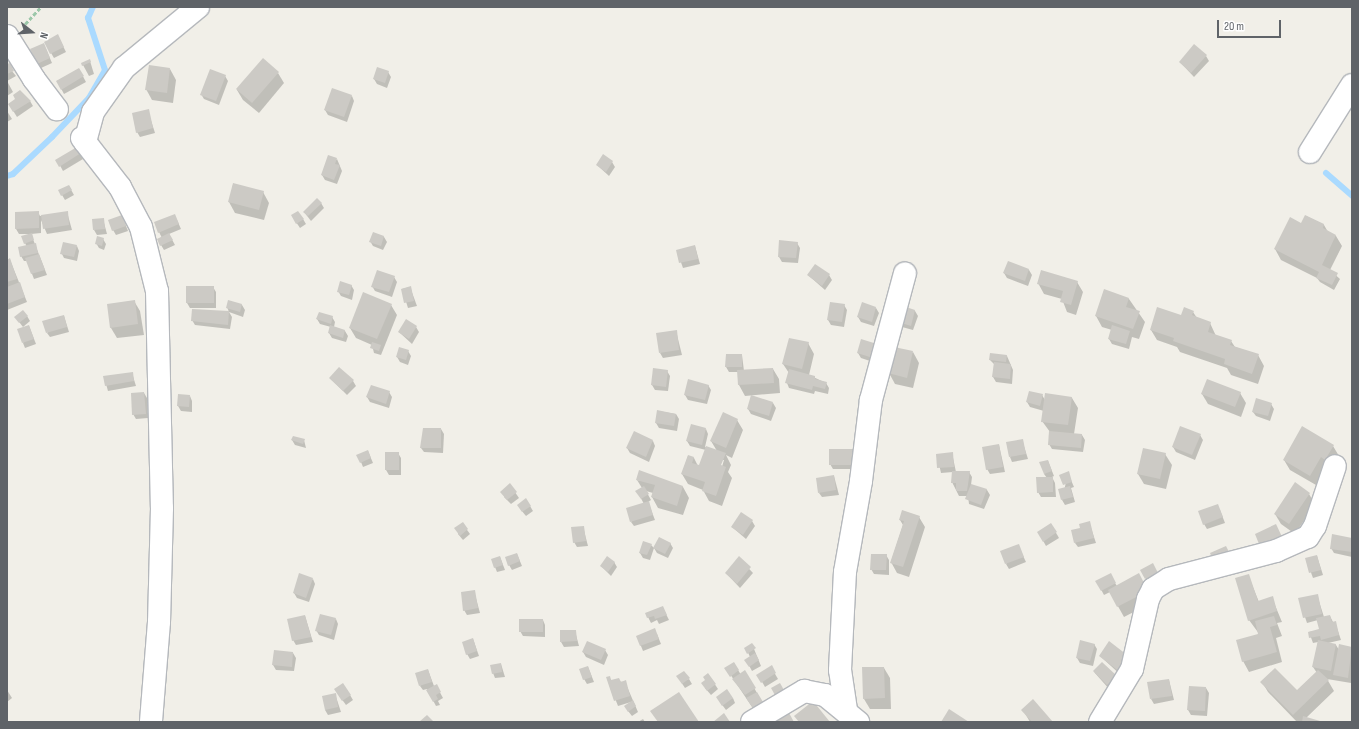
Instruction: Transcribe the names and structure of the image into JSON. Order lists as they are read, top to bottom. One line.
{"scale_bar":"20 m","north":"right"}
